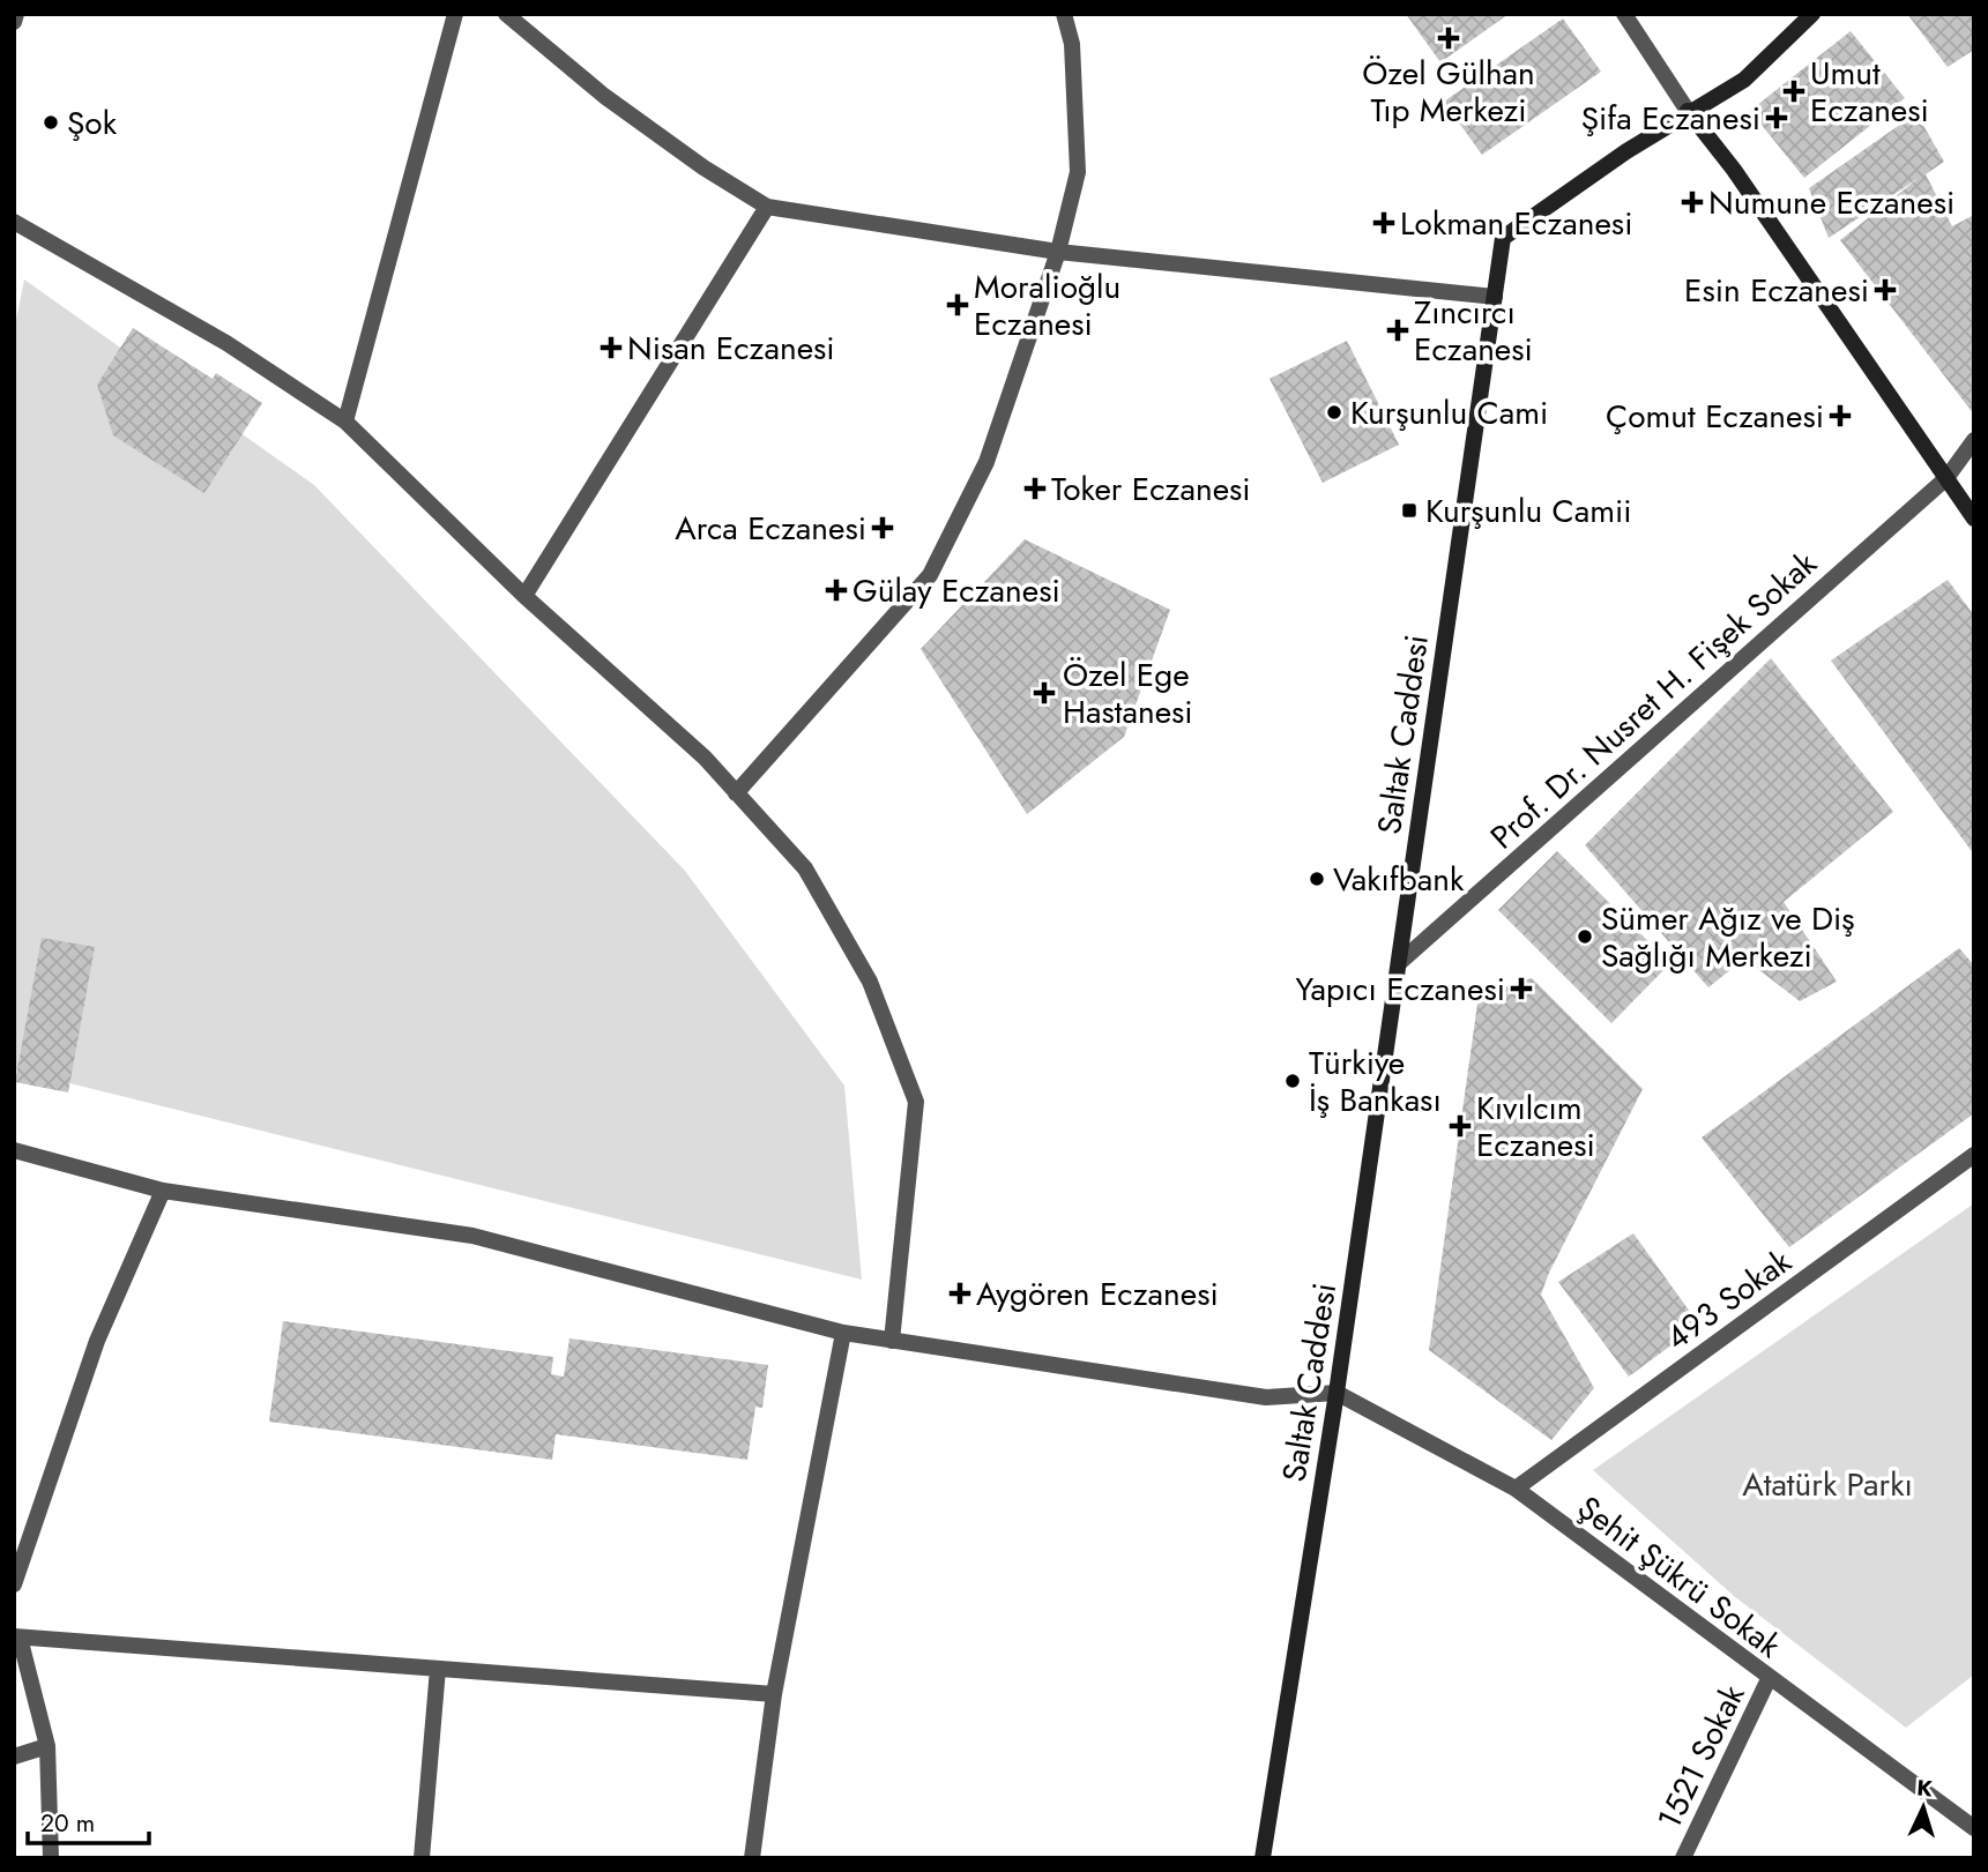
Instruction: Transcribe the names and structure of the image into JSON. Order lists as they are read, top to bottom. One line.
{"streets":{"main road":["Saltak Caddesi"],"street":["Prof. Dr. Nusret H. Fişek Sokak","493 Sokak","Şehit Şükrü Sokak","1521 Sokak"]},"crossings":[["Prof. Dr. Nusret H. Fişek Sokak","Saltak Caddesi"],["Saltak Caddesi","Şehit Şükrü Sokak"],["493 Sokak","Şehit Şükrü Sokak"],["Şehit Şükrü Sokak","1521 Sokak"]],"parks":["Atatürk Parkı"],"places":{"health":["Özel Gülhan Tıp Merkezi","Umut Eczanesi","Şifa Eczanesi","Numune Eczanesi","Lokman Eczanesi","Esin Eczanesi","Moralioğlu Eczanesi","Zıncırcı Eczanesi","Nisan Eczanesi","Çomut Eczanesi","Toker Eczanesi","Arca Eczanesi","Gülay Eczanesi","Özel Ege Hastanesi","Yapıcı Eczanesi","Kıvılcım Eczanesi","Aygören Eczanesi"],"other":["Şok","Kurşunlu Cami","Vakıfbank","Sümer Ağız ve Diş Sağlığı Merkezi","Türkiye İş Bankası"],"transit":["Kurşunlu Camii"]},"scale_bar":"20 m","north":"top"}
